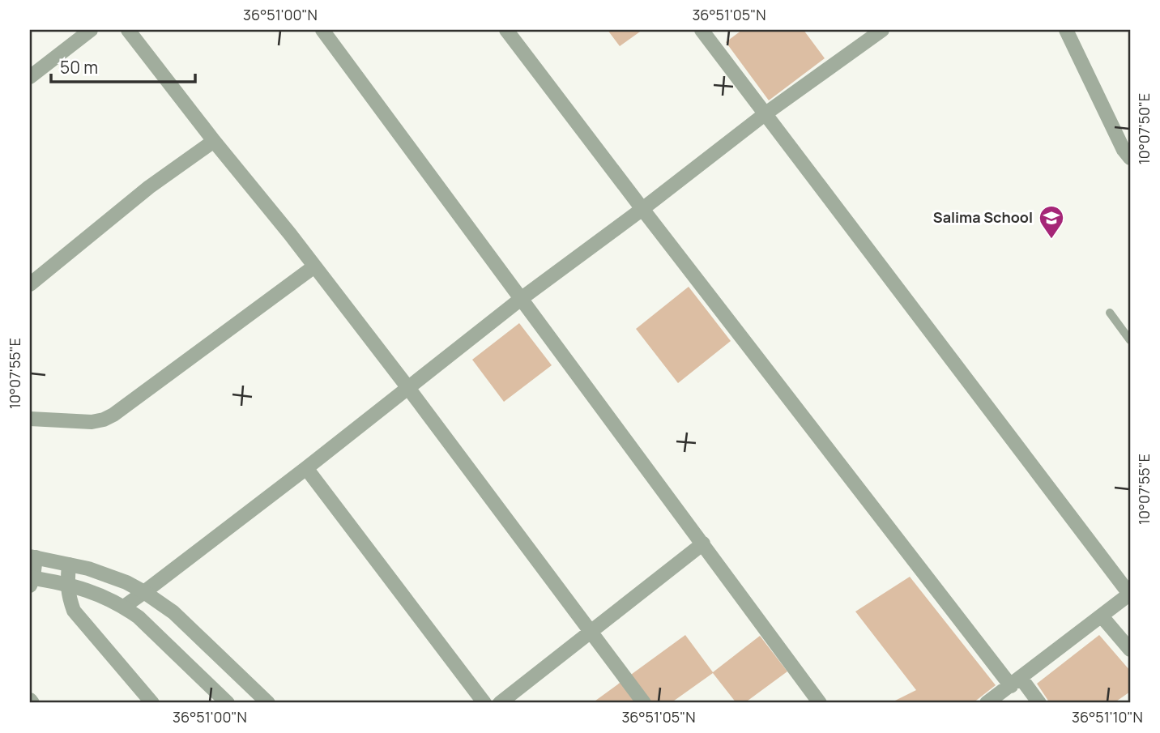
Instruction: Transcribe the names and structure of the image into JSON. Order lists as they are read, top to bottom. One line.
{"places":{"school or university":["Salima School"]},"scale_bar":"50 m","coordinates":["36°51'00\"N","36°51'05\"N","10°07'50\"E","10°07'55\"E","36°51'10\"N"]}
